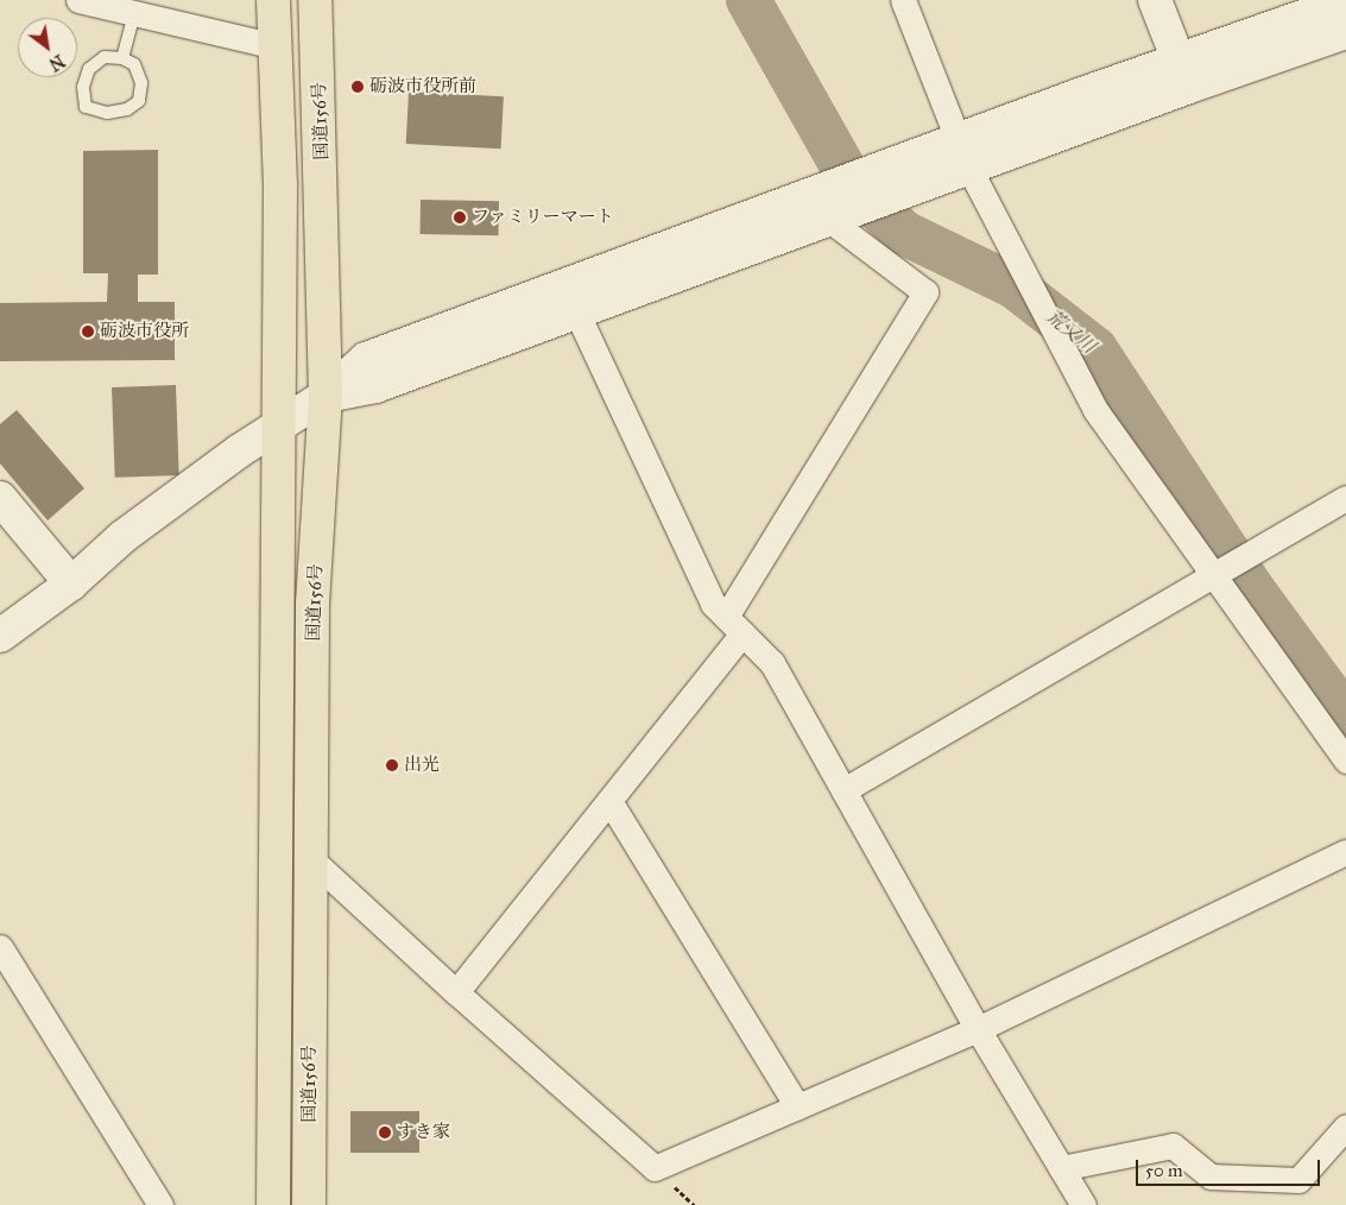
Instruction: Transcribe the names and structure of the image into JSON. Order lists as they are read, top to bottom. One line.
{"streets":{"highway":["国道156号"]},"water":["荒又川"],"places":["砺波市役所前","ファミリーマート","砺波市役所","出光","すき家"],"scale_bar":"50 m","north":"bottom right"}
